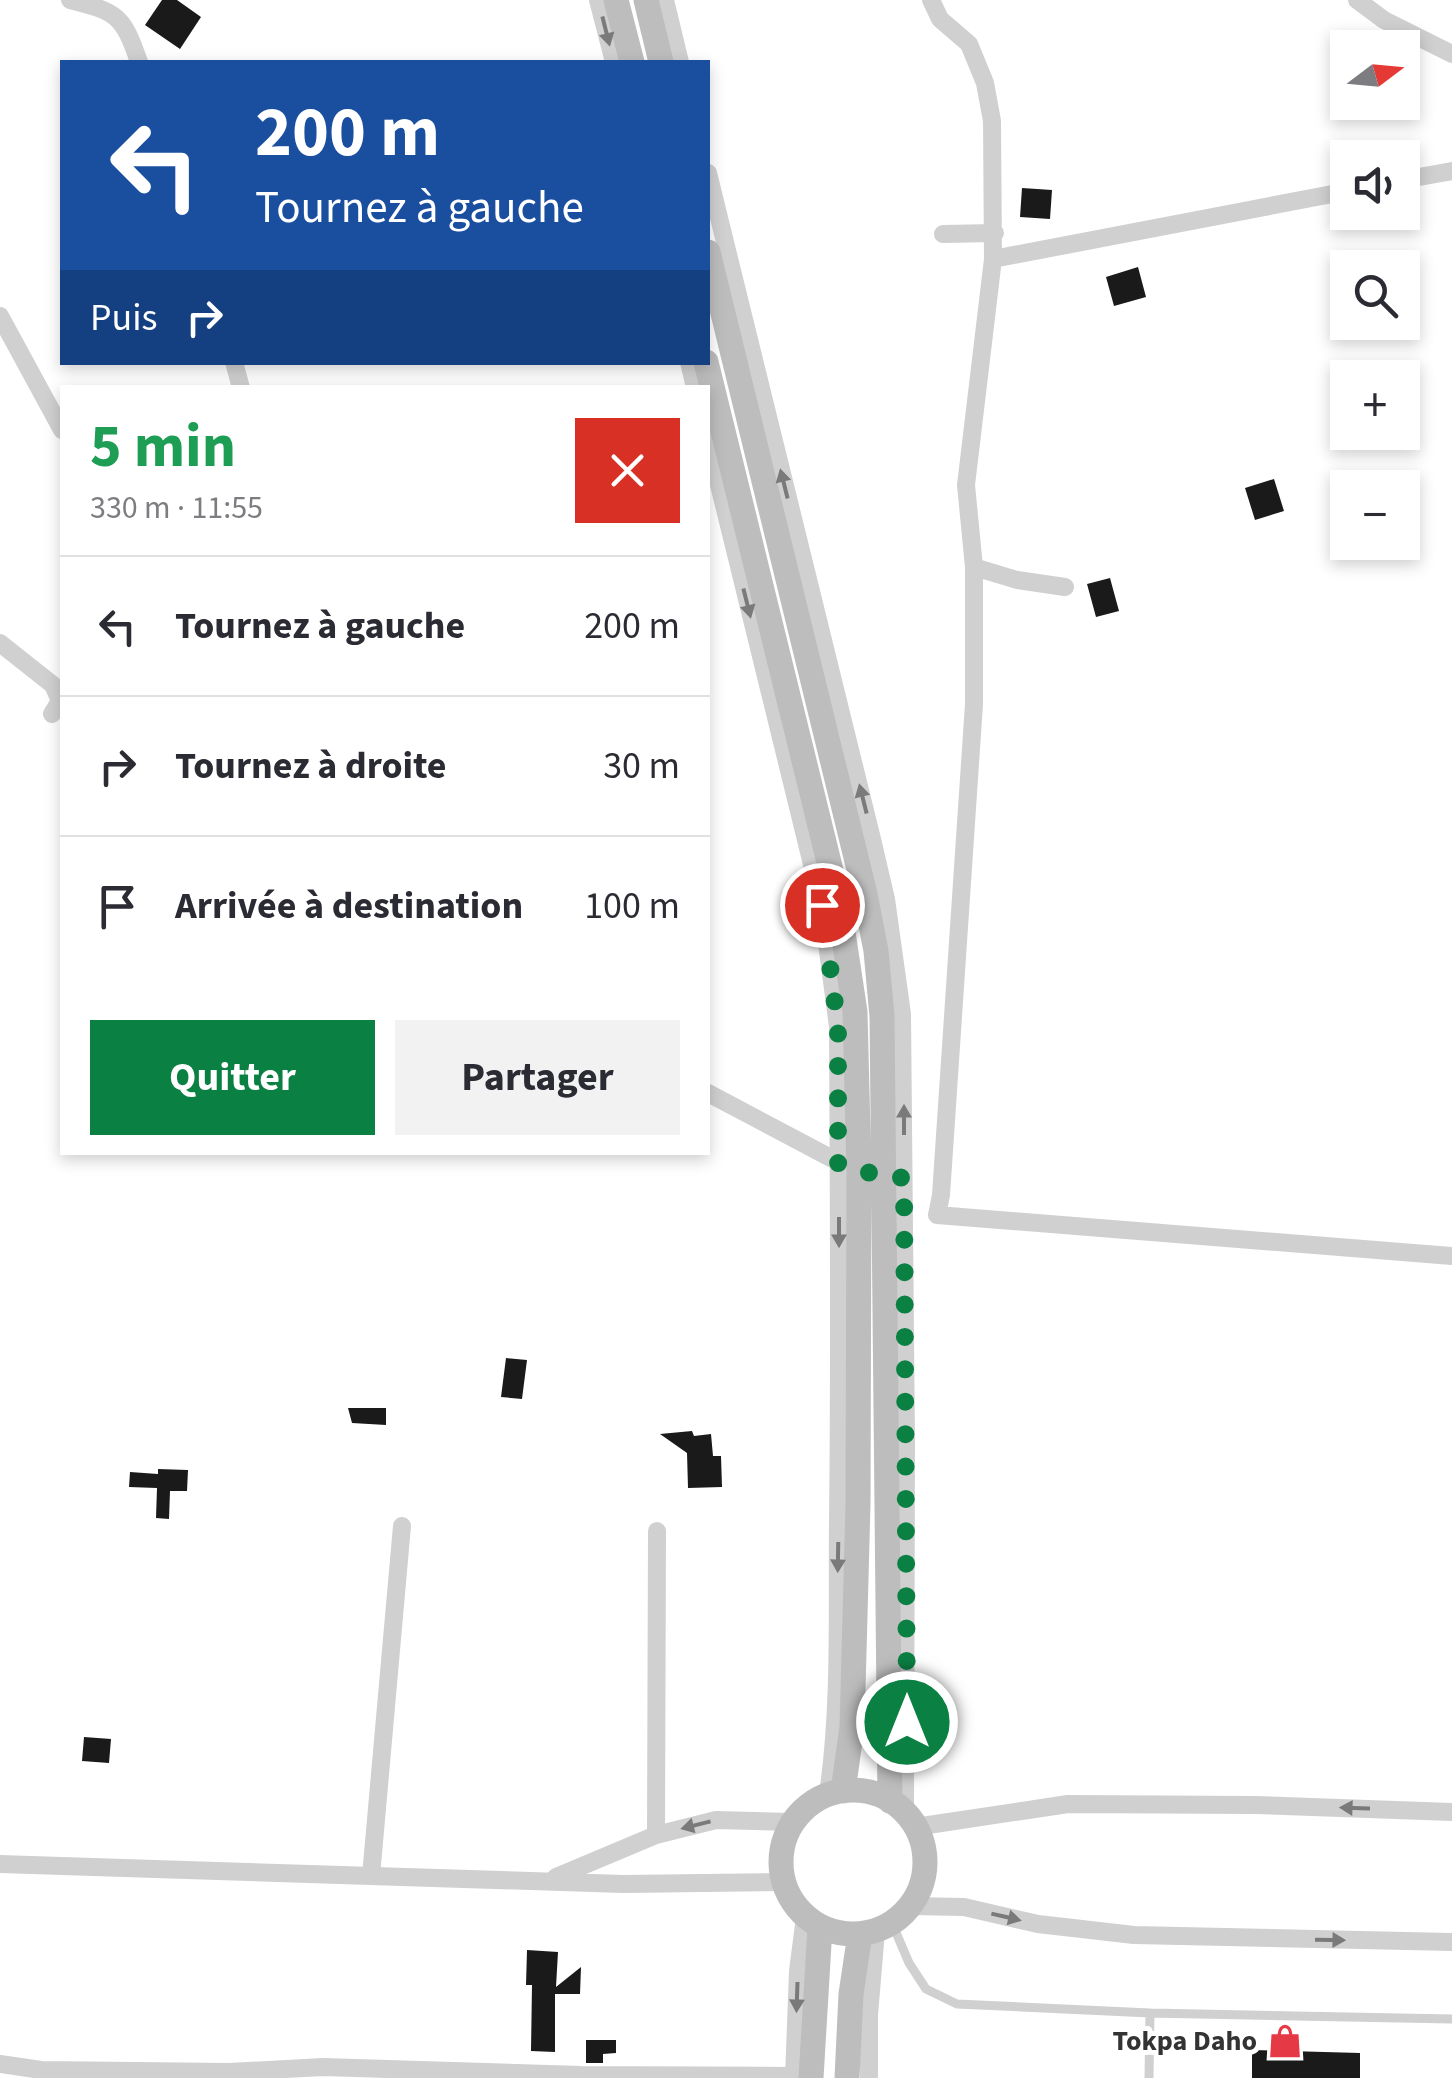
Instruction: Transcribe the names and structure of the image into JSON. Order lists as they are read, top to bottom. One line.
{"places":{"shop":["Tokpa Daho"]},"north":"right","page":{"map_buttons":["+","−"],"turn":["200 m","Tournez à gauche"],"then":"Puis","heading":["5 min","330 m · 11:55"],"list":[{"name":"Tournez à gauche","value":"200 m"},{"name":"Tournez à droite","value":"30 m"},{"name":"Arrivée à destination","value":"100 m"}],"buttons":["Quitter","Partager"]}}
